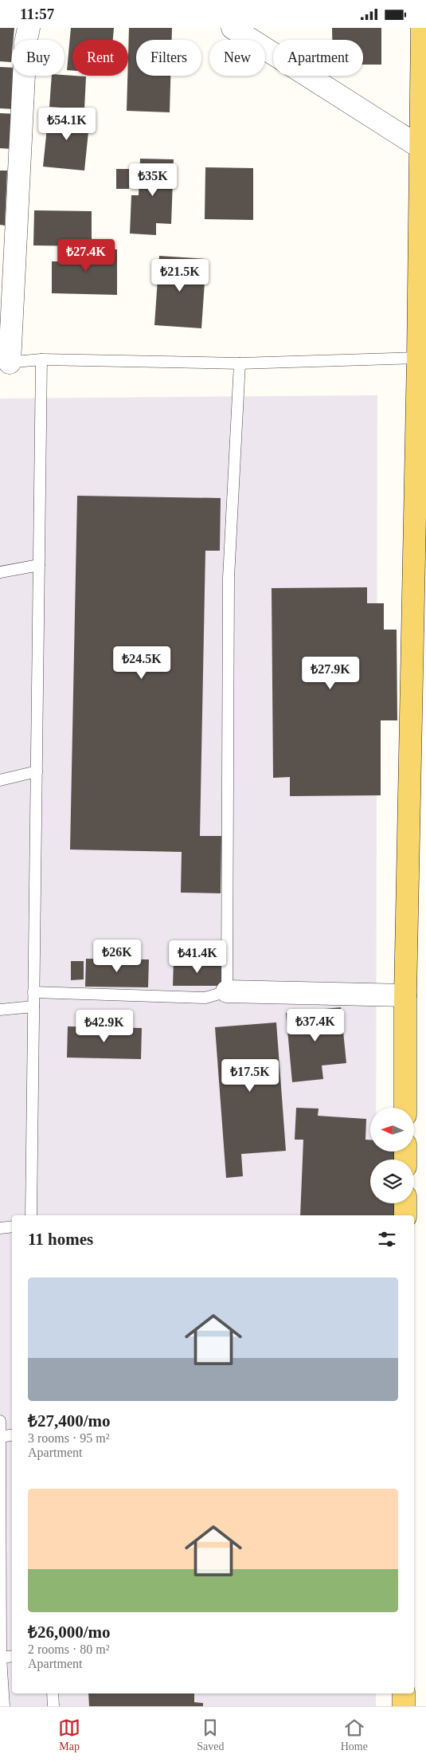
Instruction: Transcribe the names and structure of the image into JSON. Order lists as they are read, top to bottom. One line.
{"north":"left","page":{"status":"11:57","chip":["Buy","Rent","Filters","New","Apartment"],"price":["₺54.1K","₺35K","₺27.4K","₺21.5K","₺24.5K","₺27.9K","₺26K","₺41.4K","₺37.4K","₺42.9K","₺17.5K"],"heading":"11 homes","list":[{"name":"₺27,400/mo","note":"3 rooms · 95 m² · Apartment"},{"name":"₺26,000/mo","note":"2 rooms · 80 m² · Apartment"}],"tabs":["Map","Saved","Home"]}}
